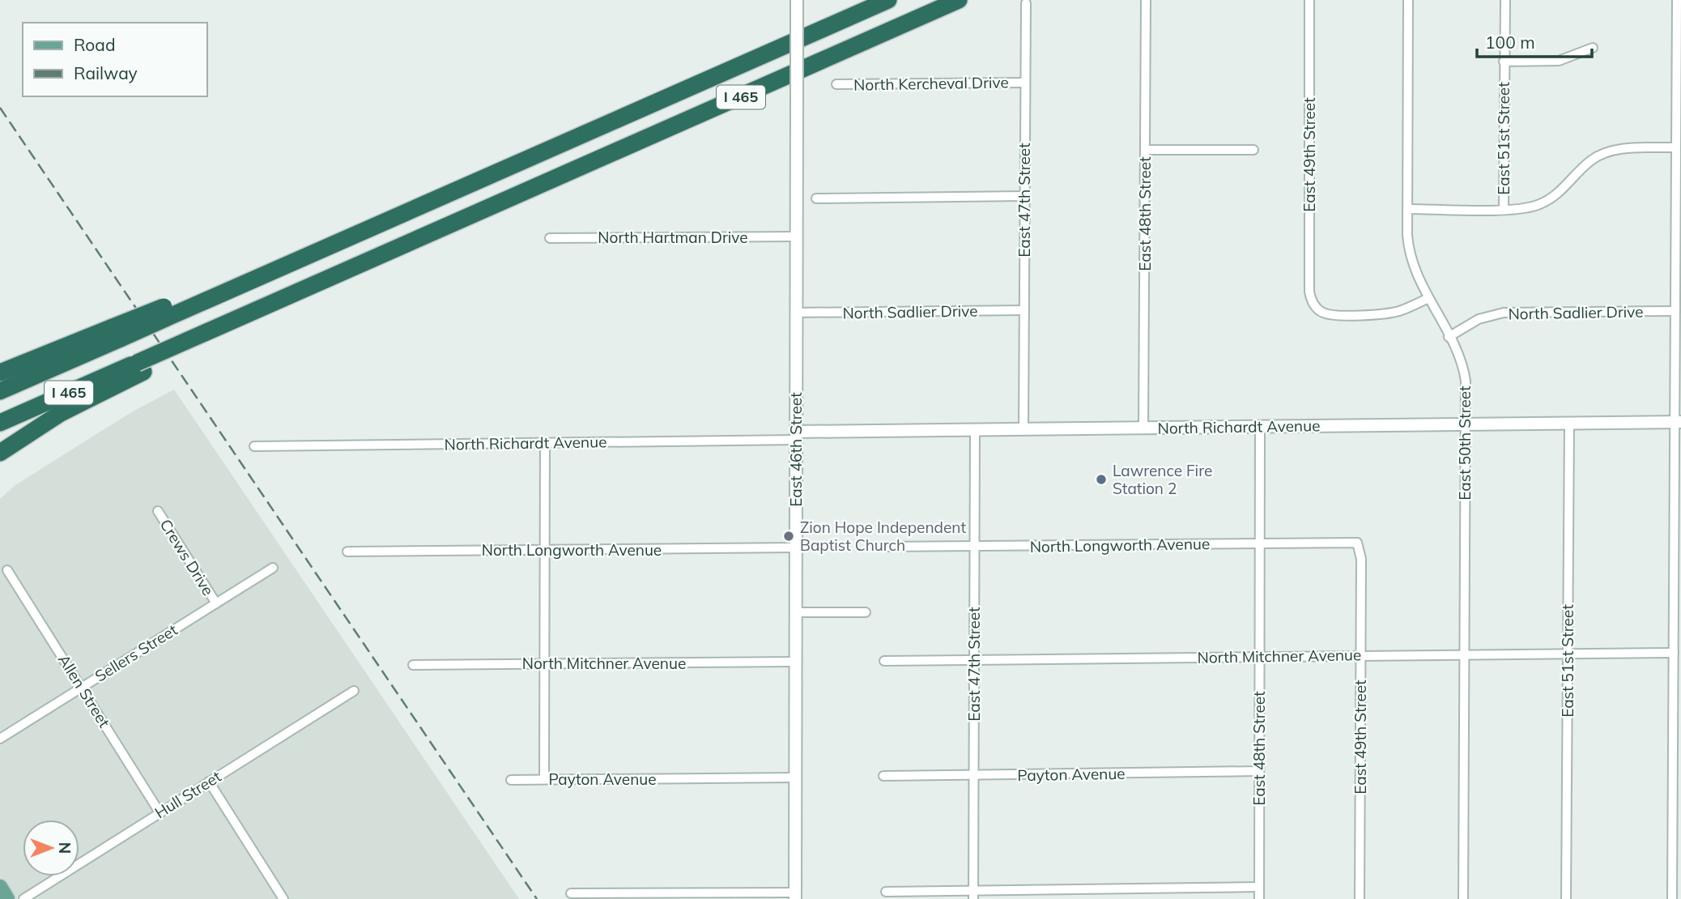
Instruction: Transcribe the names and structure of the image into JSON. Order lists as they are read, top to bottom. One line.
{"streets":{"highway":["I 465"],"street":["North Kercheval Drive","East 51st Street","East 49th Street","East 47th Street","East 48th Street","North Hartman Drive","North Sadlier Drive","North Richardt Avenue","East 50th Street","East 46th Street","North Longworth Avenue","Crews Drive","Sellers Street","North Mitchner Avenue","Allen Street","Payton Avenue","Hull Street"]},"crossings":[["North Kercheval Drive","East 47th Street"],["East 51st Street","North Richardt Avenue"],["East 51st Street","North Mitchner Avenue"],["East 49th Street","East 50th Street"],["East 49th Street","North Longworth Avenue"],["East 49th Street","North Mitchner Avenue"],["East 47th Street","North Sadlier Drive"],["East 47th Street","North Richardt Avenue"],["East 47th Street","North Longworth Avenue"],["East 47th Street","North Mitchner Avenue"],["East 47th Street","Payton Avenue"],["East 48th Street","North Richardt Avenue"],["East 48th Street","North Longworth Avenue"],["East 48th Street","North Mitchner Avenue"],["East 48th Street","Payton Avenue"],["North Hartman Drive","East 46th Street"],["North Sadlier Drive","East 50th Street"],["North Sadlier Drive","East 46th Street"],["North Richardt Avenue","East 50th Street"],["North Richardt Avenue","East 46th Street"],["East 50th Street","North Mitchner Avenue"],["East 46th Street","North Longworth Avenue"],["East 46th Street","North Mitchner Avenue"],["East 46th Street","Payton Avenue"],["Crews Drive","Sellers Street"],["Sellers Street","Allen Street"],["Allen Street","Hull Street"]],"places":["Lawrence Fire Station 2","Zion Hope Independent Baptist Church"],"legend":["Road","Railway"],"scale_bar":"100 m","north":"right"}
